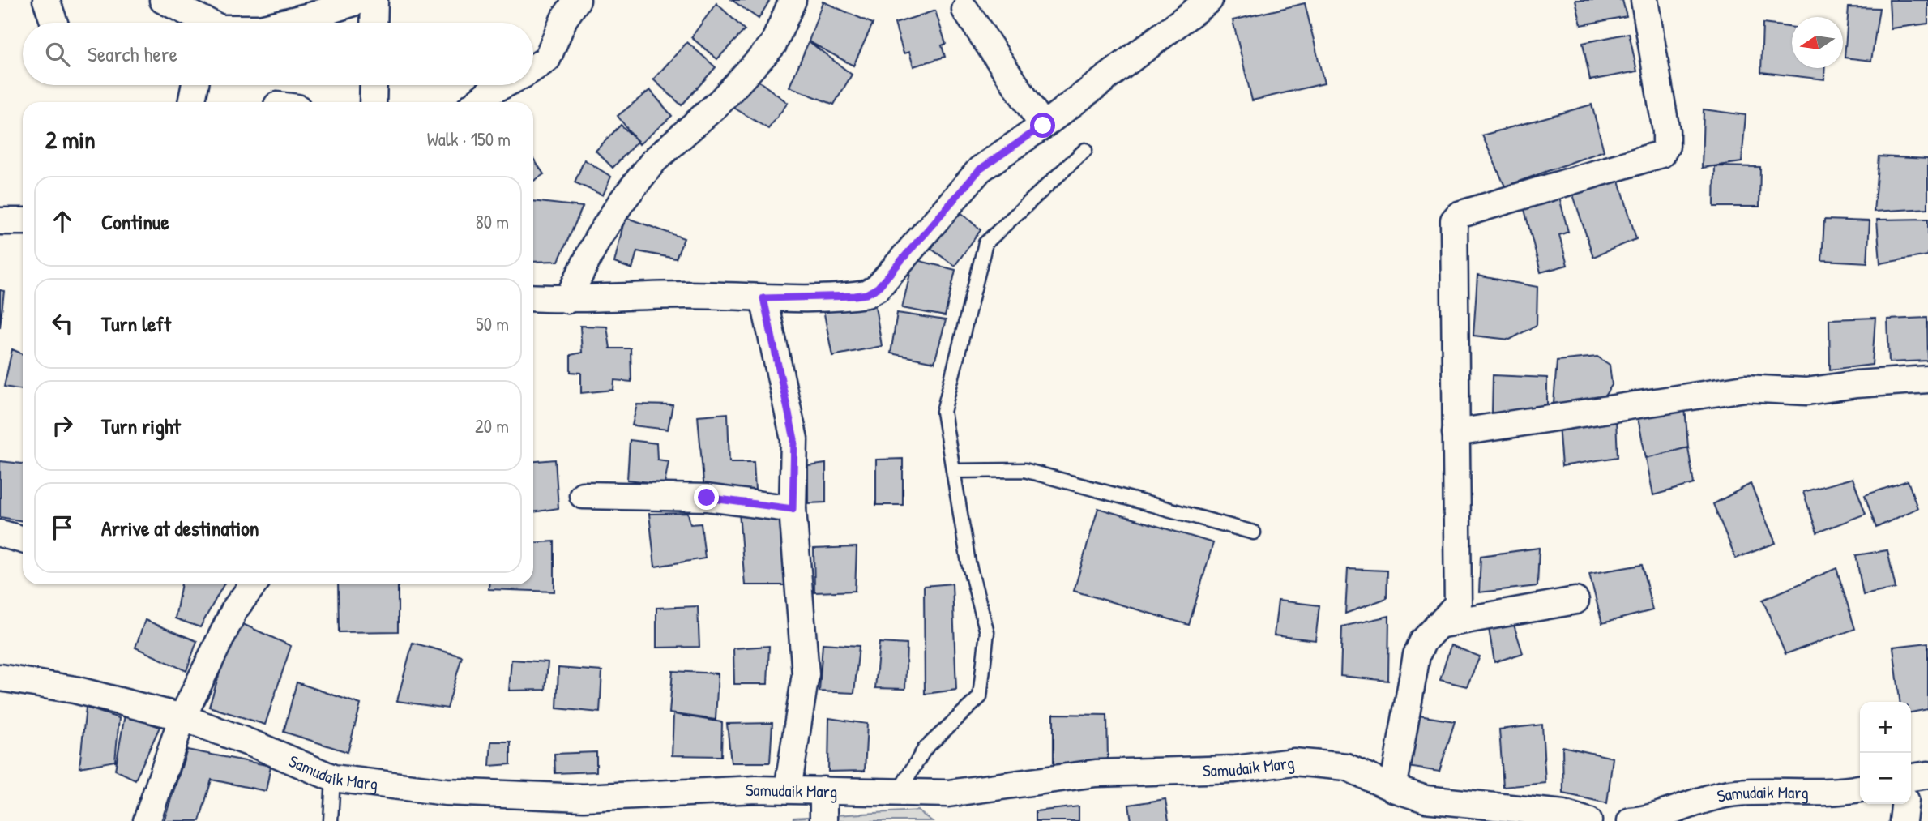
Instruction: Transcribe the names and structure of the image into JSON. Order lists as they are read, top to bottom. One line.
{"streets":{"street":["Samudaik Marg"]},"north":"left","page":{"search":"Search here","heading":["2 min","Walk · 150 m"],"list":[["Continue","80 m"],["Turn left","50 m"],["Turn right","20 m"],"Arrive at destination"],"map_buttons":["+","−"]}}
